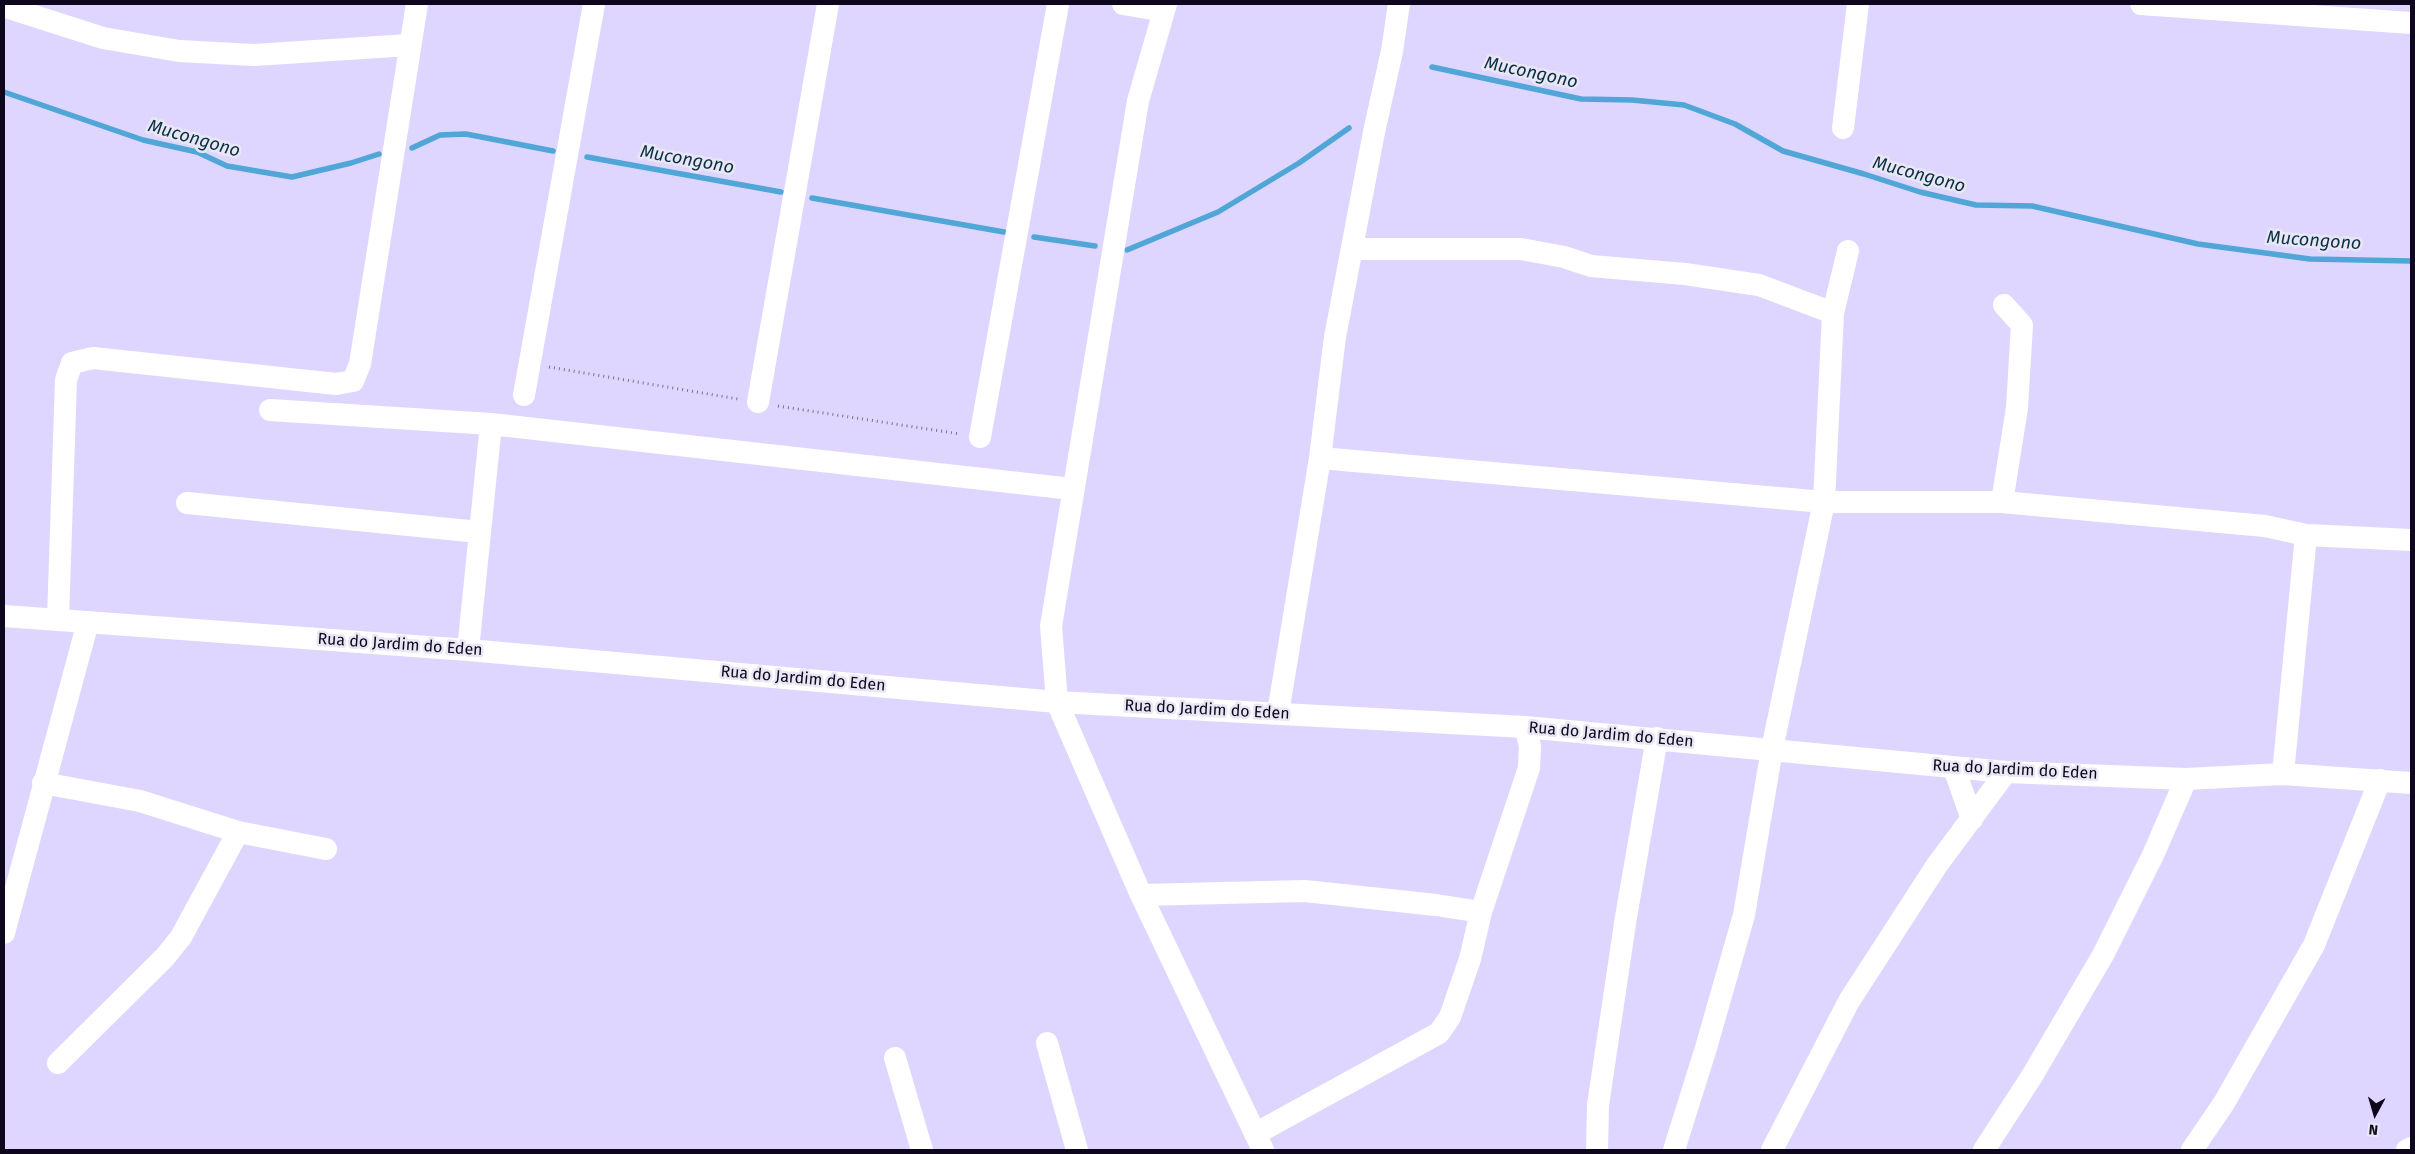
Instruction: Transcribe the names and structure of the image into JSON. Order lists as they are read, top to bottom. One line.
{"streets":{"street":["Rua do Jardim do Eden"]},"water":["Mucongono"],"north":"bottom"}
